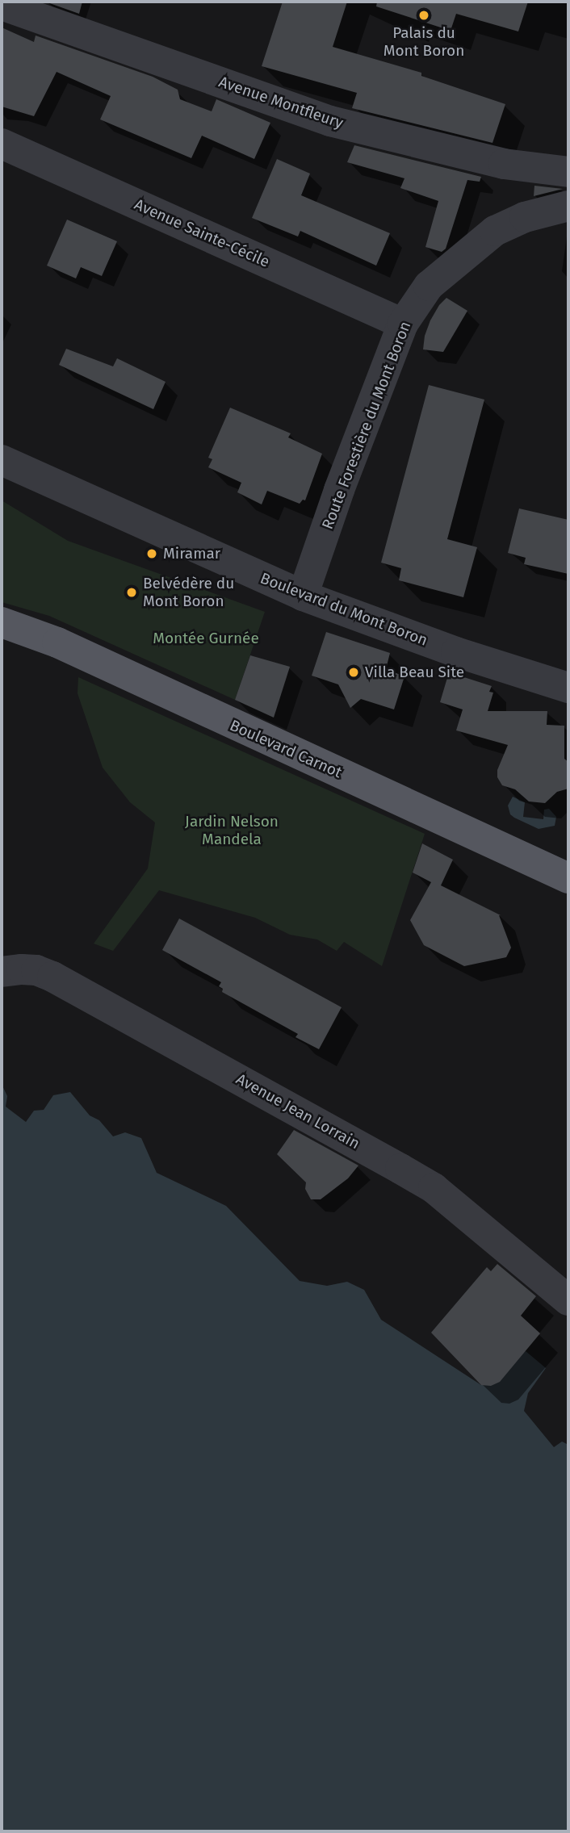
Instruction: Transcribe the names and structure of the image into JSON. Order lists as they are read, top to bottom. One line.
{"streets":{"main road":["Boulevard Carnot"],"street":["Avenue Montfleury","Avenue Sainte-Cécile","Route Forestière du Mont Boron","Boulevard du Mont Boron","Avenue Jean Lorrain"]},"crossings":[["Avenue Sainte-Cécile","Route Forestière du Mont Boron"],["Route Forestière du Mont Boron","Boulevard du Mont Boron"]],"parks":["Montée Gurnée","Jardin Nelson Mandela"],"places":["Palais du Mont Boron","Miramar","Belvédère du Mont Boron","Villa Beau Site"]}
